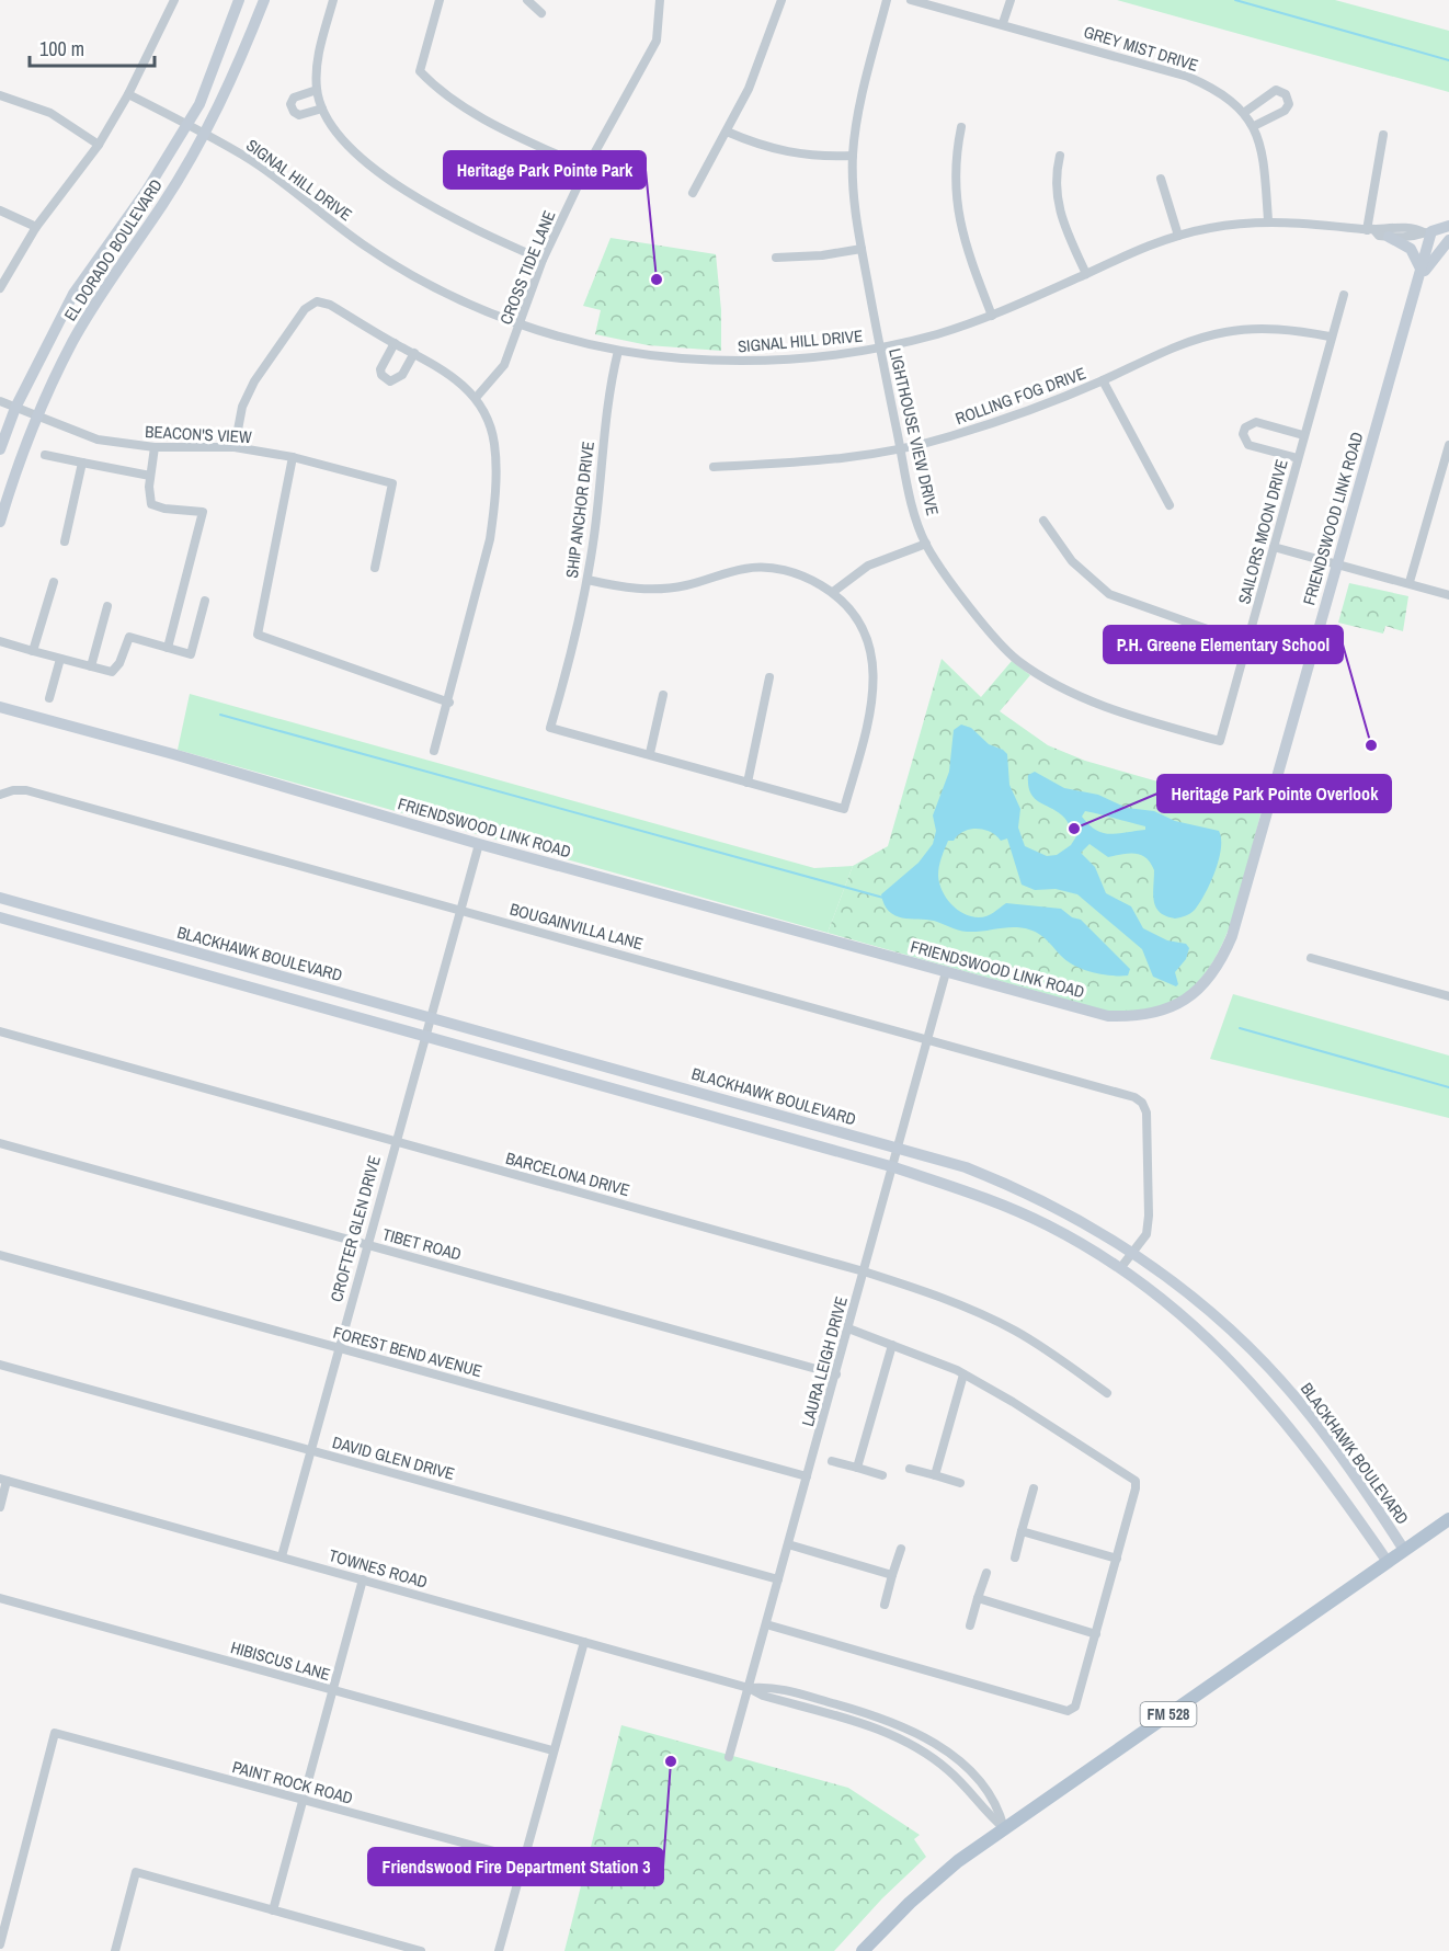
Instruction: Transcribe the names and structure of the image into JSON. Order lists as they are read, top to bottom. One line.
{"streets":{"main road":["EL DORADO BOULEVARD","FRIENDSWOOD LINK ROAD","BLACKHAWK BOULEVARD","FM 528"],"street":["GREY MIST DRIVE","SIGNAL HILL DRIVE","CROSS TIDE LANE","ROLLING FOG DRIVE","LIGHTHOUSE VIEW DRIVE","BEACON'S VIEW","SHIP ANCHOR DRIVE","SAILORS MOON DRIVE","BOUGAINVILLA LANE","BARCELONA DRIVE","CROFTER GLEN DRIVE","TIBET ROAD","FOREST BEND AVENUE","LAURA LEIGH DRIVE","DAVID GLEN DRIVE","TOWNES ROAD","HIBISCUS LANE","PAINT ROCK ROAD"]},"crossings":[["GREY MIST DRIVE","SIGNAL HILL DRIVE"],["SIGNAL HILL DRIVE","EL DORADO BOULEVARD"],["SIGNAL HILL DRIVE","CROSS TIDE LANE"],["SIGNAL HILL DRIVE","LIGHTHOUSE VIEW DRIVE"],["SIGNAL HILL DRIVE","SHIP ANCHOR DRIVE"],["SIGNAL HILL DRIVE","FRIENDSWOOD LINK ROAD"],["EL DORADO BOULEVARD","BEACON'S VIEW"],["ROLLING FOG DRIVE","LIGHTHOUSE VIEW DRIVE"],["ROLLING FOG DRIVE","SAILORS MOON DRIVE"],["LIGHTHOUSE VIEW DRIVE","SAILORS MOON DRIVE"],["FRIENDSWOOD LINK ROAD","CROFTER GLEN DRIVE"],["FRIENDSWOOD LINK ROAD","LAURA LEIGH DRIVE"],["BOUGAINVILLA LANE","BLACKHAWK BOULEVARD"],["BOUGAINVILLA LANE","CROFTER GLEN DRIVE"],["BOUGAINVILLA LANE","LAURA LEIGH DRIVE"],["BLACKHAWK BOULEVARD","CROFTER GLEN DRIVE"],["BLACKHAWK BOULEVARD","LAURA LEIGH DRIVE"],["BLACKHAWK BOULEVARD","FM 528"],["BARCELONA DRIVE","CROFTER GLEN DRIVE"],["BARCELONA DRIVE","LAURA LEIGH DRIVE"],["CROFTER GLEN DRIVE","TIBET ROAD"],["CROFTER GLEN DRIVE","FOREST BEND AVENUE"],["CROFTER GLEN DRIVE","DAVID GLEN DRIVE"],["CROFTER GLEN DRIVE","TOWNES ROAD"],["TIBET ROAD","LAURA LEIGH DRIVE"],["FOREST BEND AVENUE","LAURA LEIGH DRIVE"],["LAURA LEIGH DRIVE","DAVID GLEN DRIVE"],["LAURA LEIGH DRIVE","TOWNES ROAD"],["TOWNES ROAD","FM 528"]],"places":["Heritage Park Pointe Park","P.H. Greene Elementary School","Heritage Park Pointe Overlook","Friendswood Fire Department Station 3"],"scale_bar":"100 m"}
